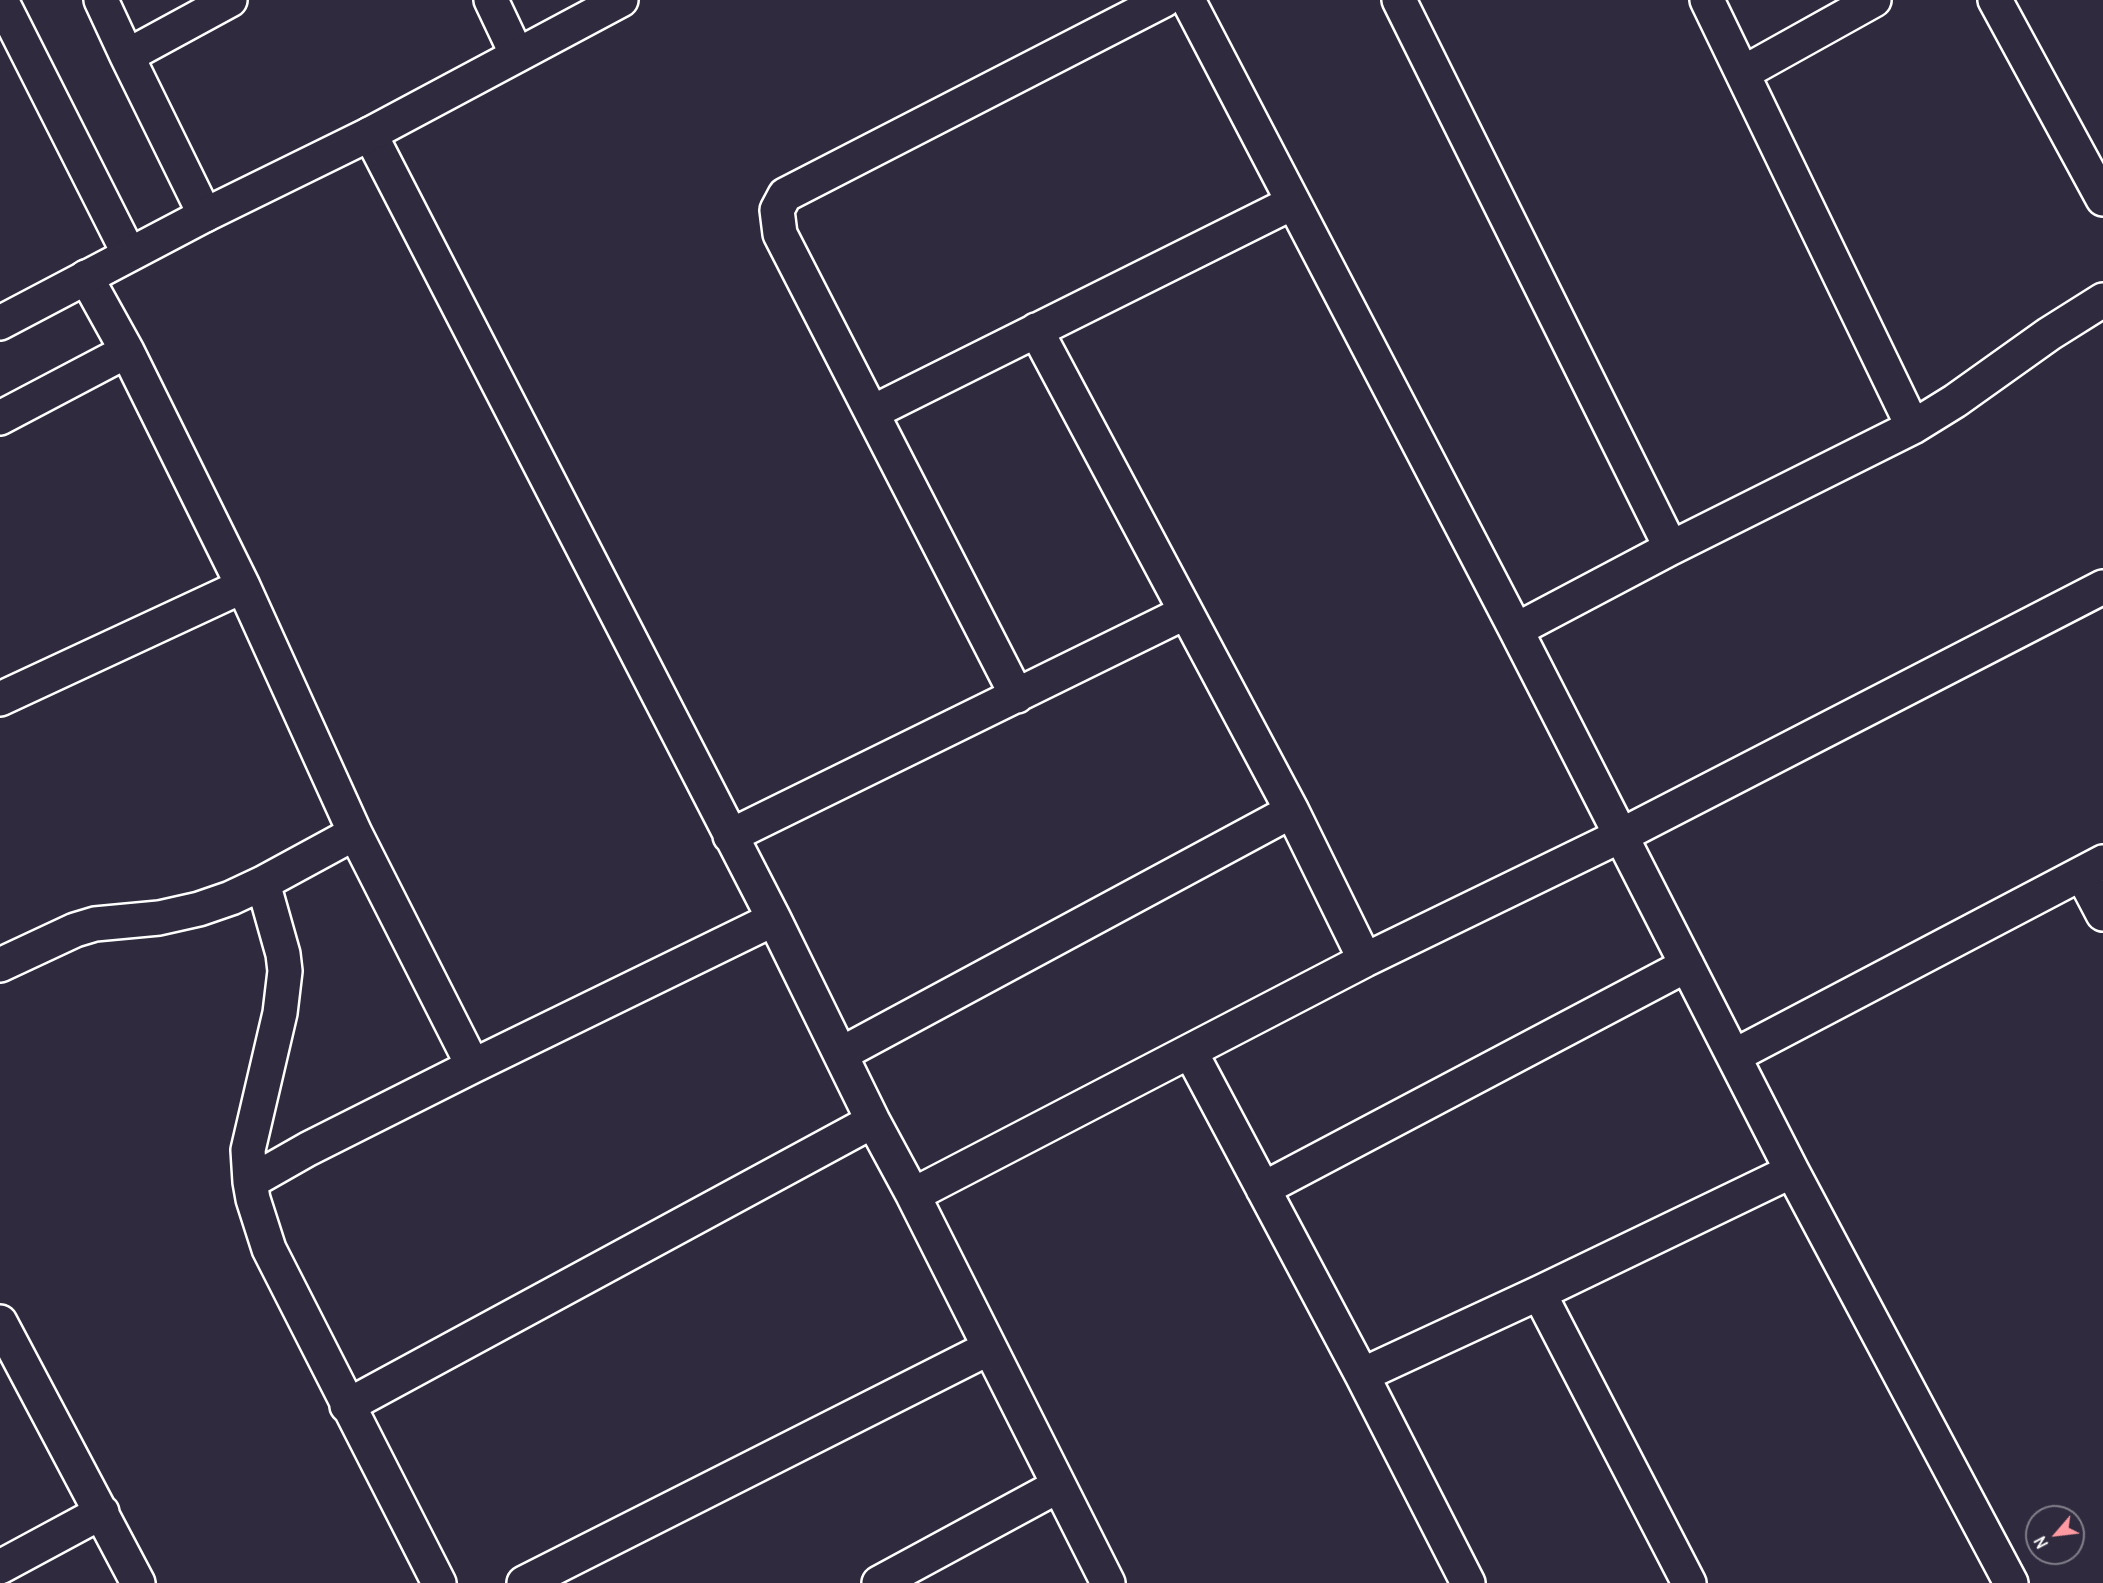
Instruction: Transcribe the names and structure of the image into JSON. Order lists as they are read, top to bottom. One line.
{"north":"bottom left"}
